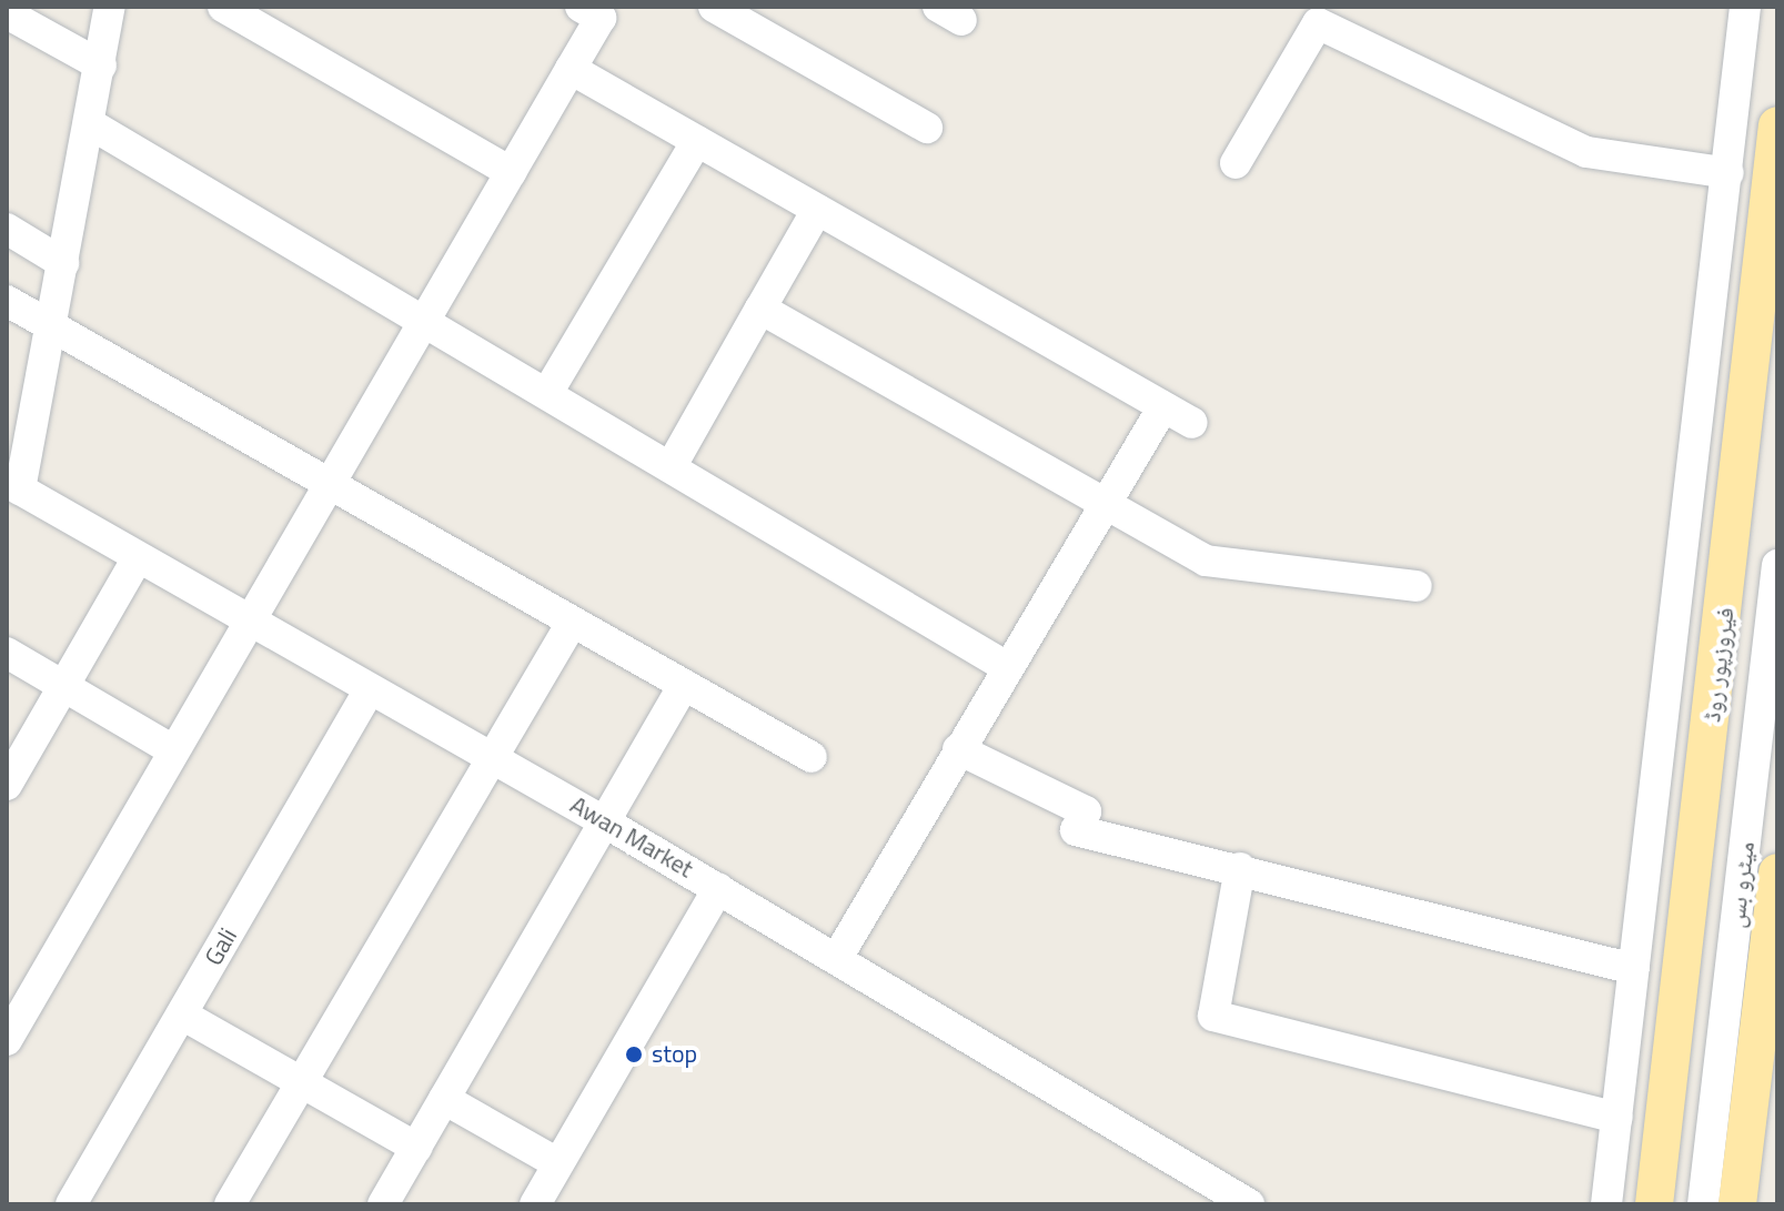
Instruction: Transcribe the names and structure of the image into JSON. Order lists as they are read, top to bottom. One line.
{"streets":{"main road":["فیروزپور روڈ"],"street":["Awan Market","میٹرو بس","Gali"]},"crossings":[["Awan Market","Gali"]],"places":["stop"]}
